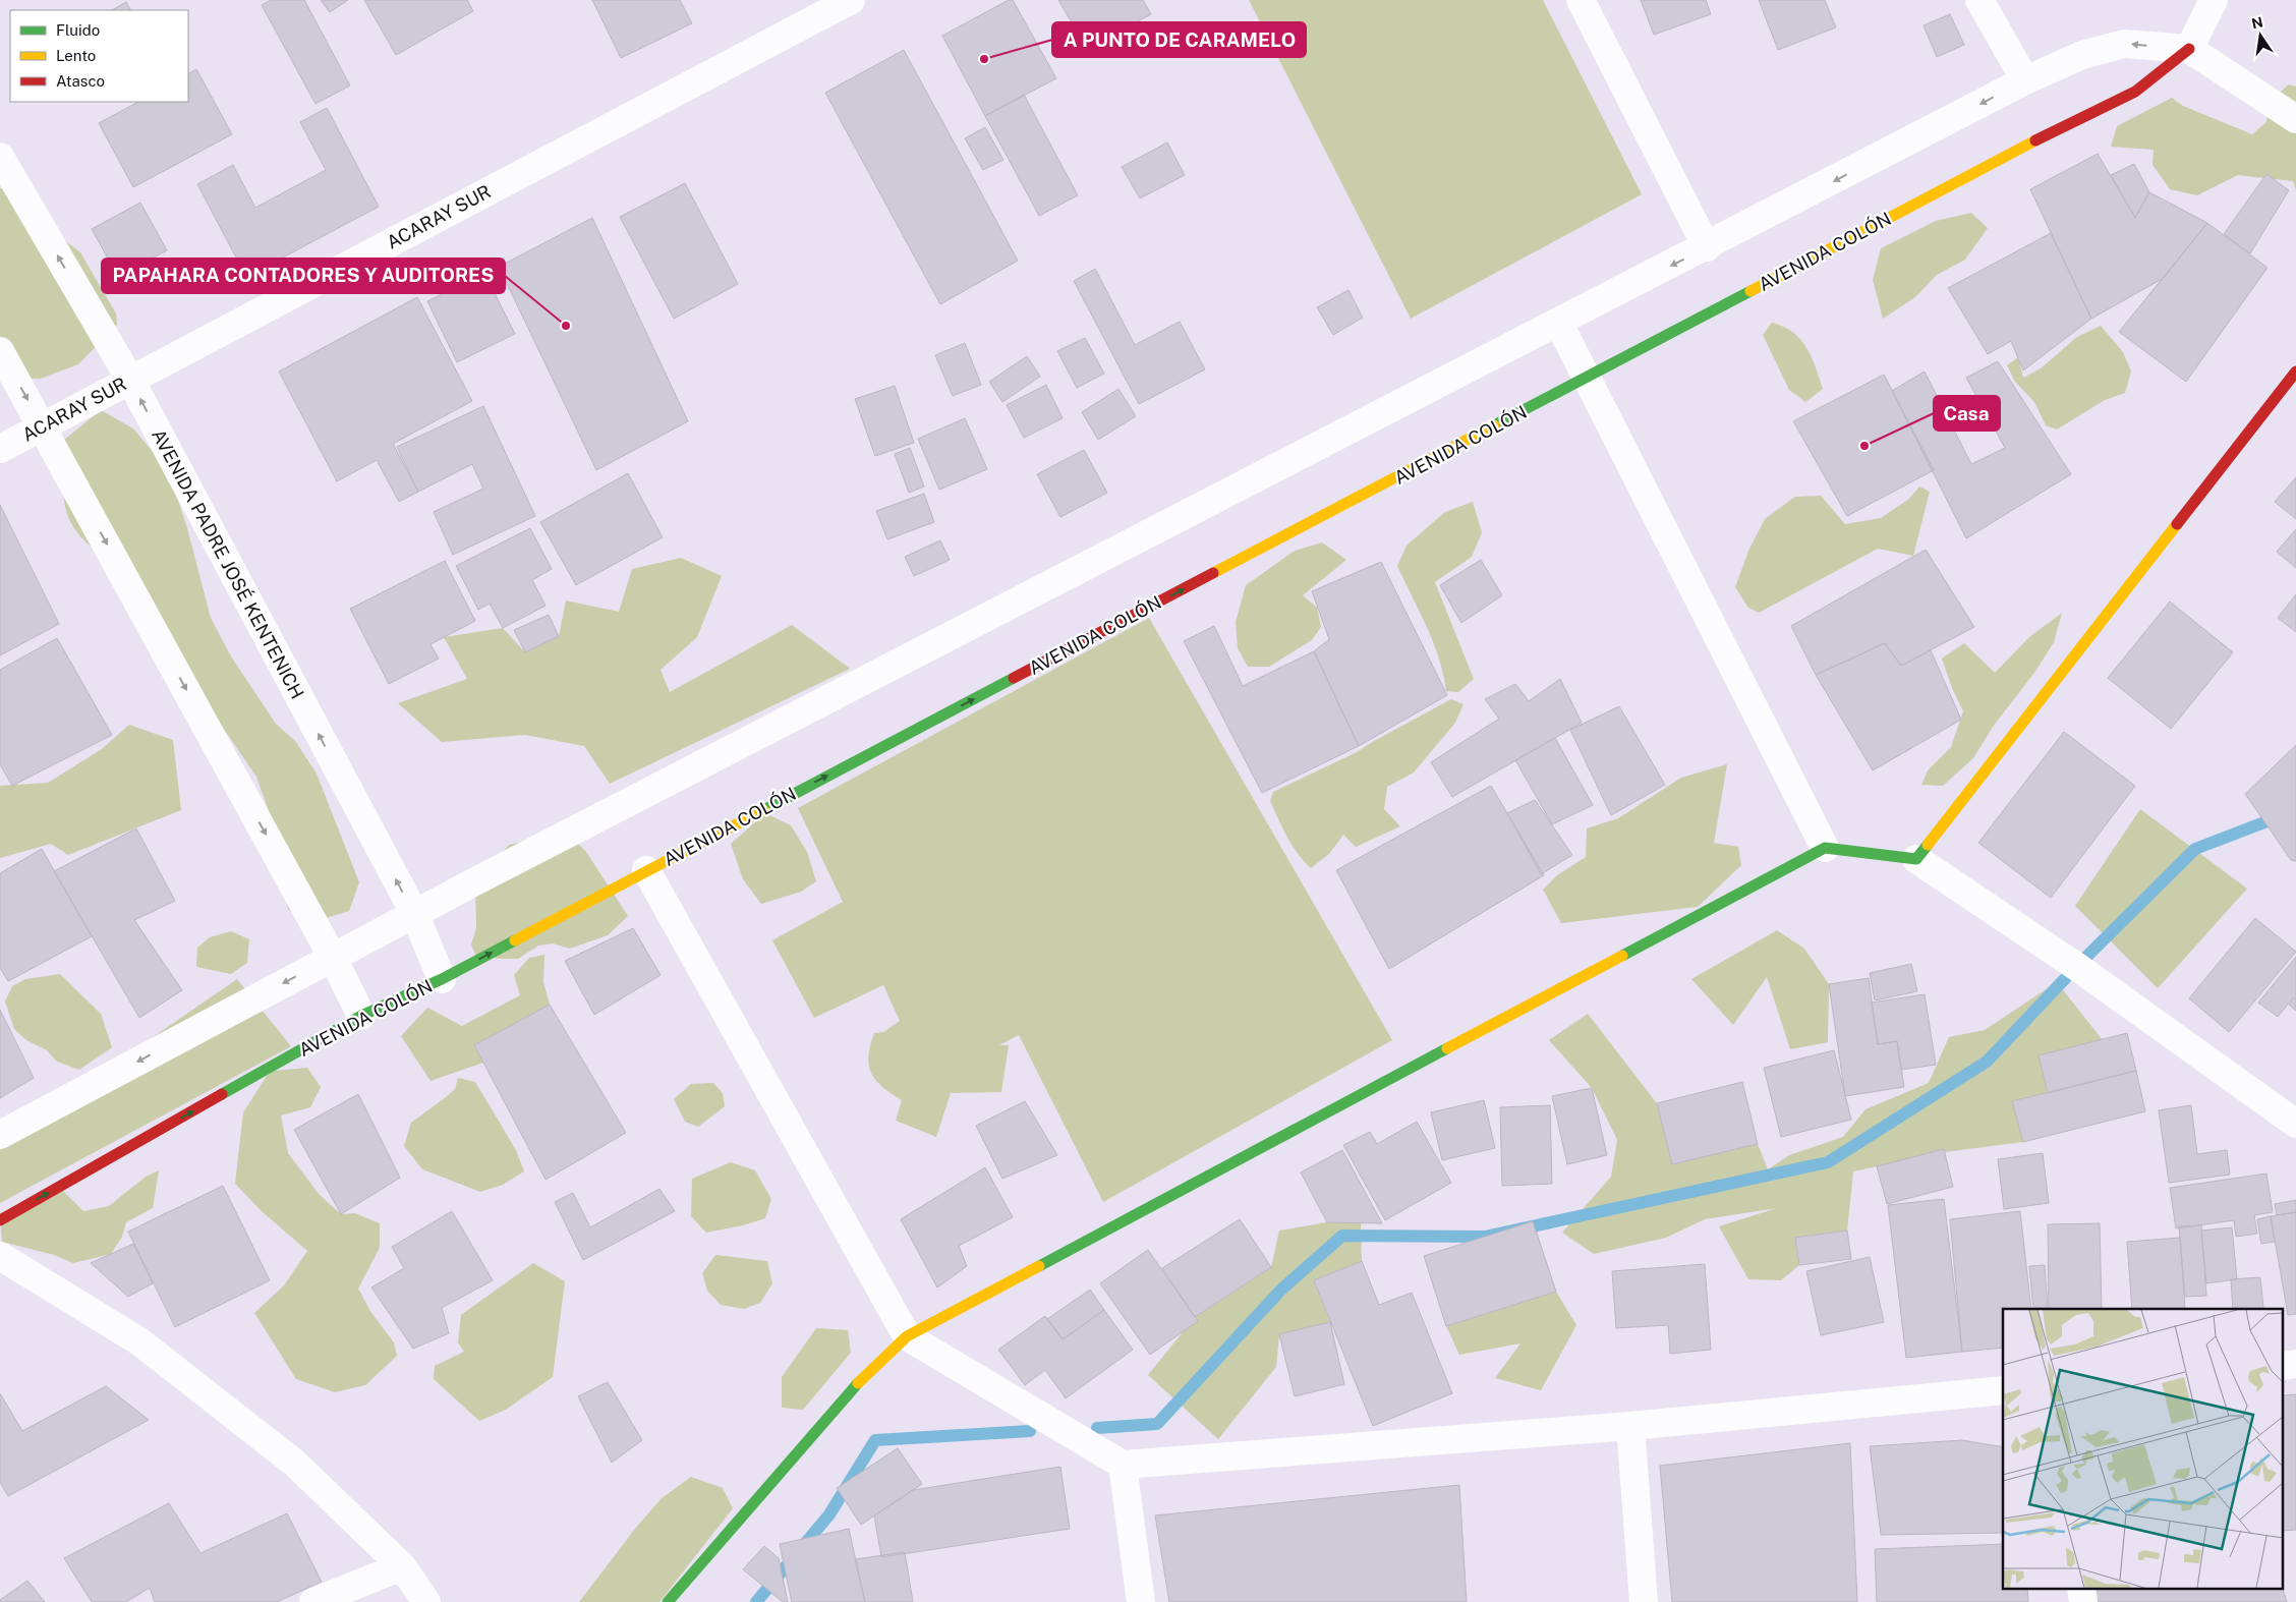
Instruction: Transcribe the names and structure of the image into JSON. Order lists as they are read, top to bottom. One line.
{"streets":{"street":["ACARAY SUR","AVENIDA COLÓN","AVENIDA PADRE JOSÉ KENTENICH"]},"crossings":[["ACARAY SUR","AVENIDA PADRE JOSÉ KENTENICH"],["AVENIDA COLÓN","AVENIDA PADRE JOSÉ KENTENICH"]],"places":["A PUNTO DE CARAMELO","PAPAHARA CONTADORES Y AUDITORES","Casa"],"legend":["Fluido","Lento","Atasco"],"north":"top"}
